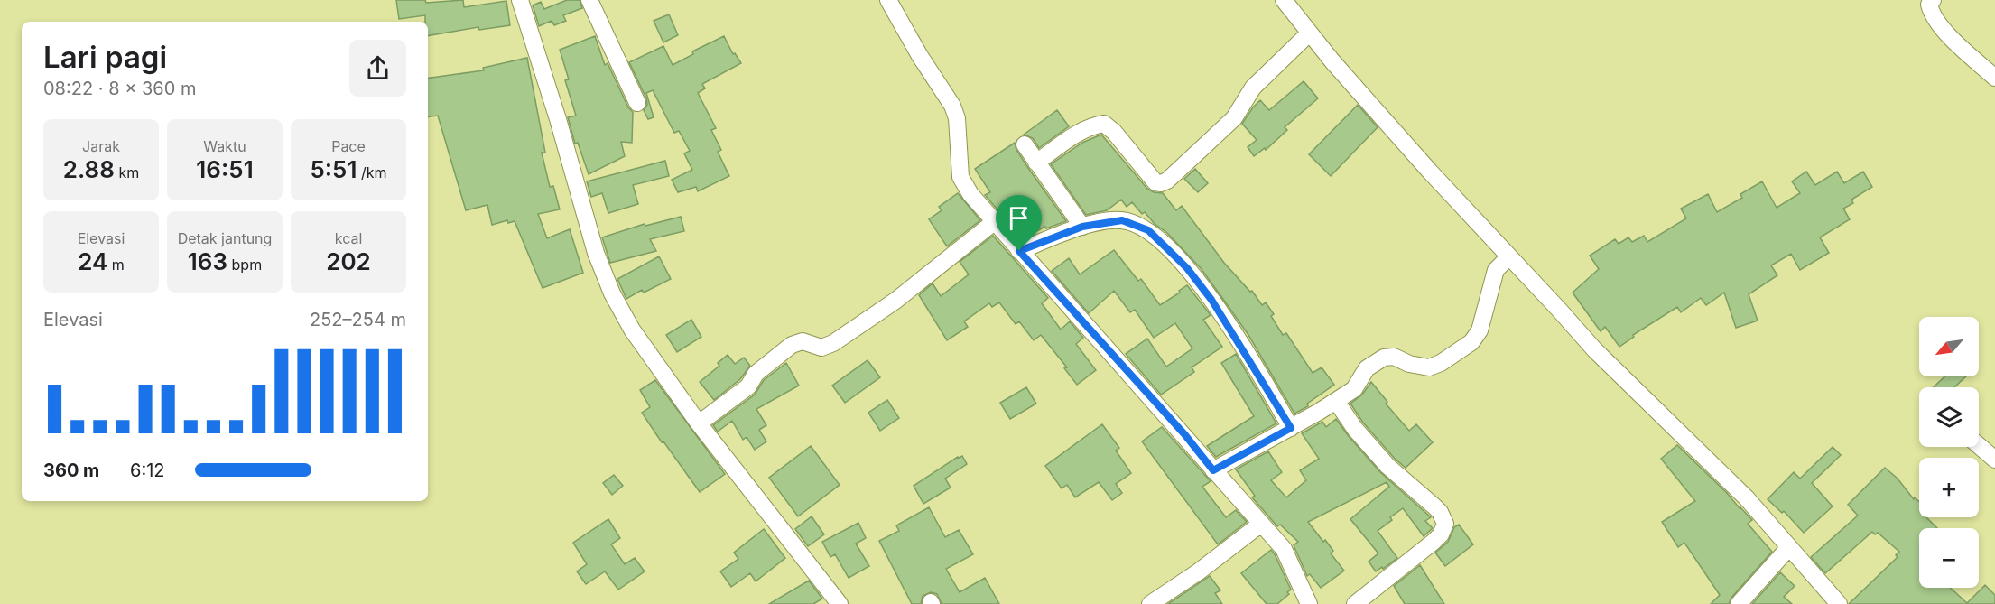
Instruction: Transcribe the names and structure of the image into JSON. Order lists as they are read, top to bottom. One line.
{"north":"bottom left","page":{"heading":["Lari pagi","08:22 · 8 × 360 m"],"stats":[["Jarak","2.88 km"],["Waktu","16:51"],["Pace","5:51 /km"],["Elevasi","24 m"],["Detak jantung","163 bpm"],["kcal","202"]],"chart":["Elevasi","252–254 m"],"map_buttons":["+","−"],"list":[{"name":"360 m","note":"6:12"}]}}
